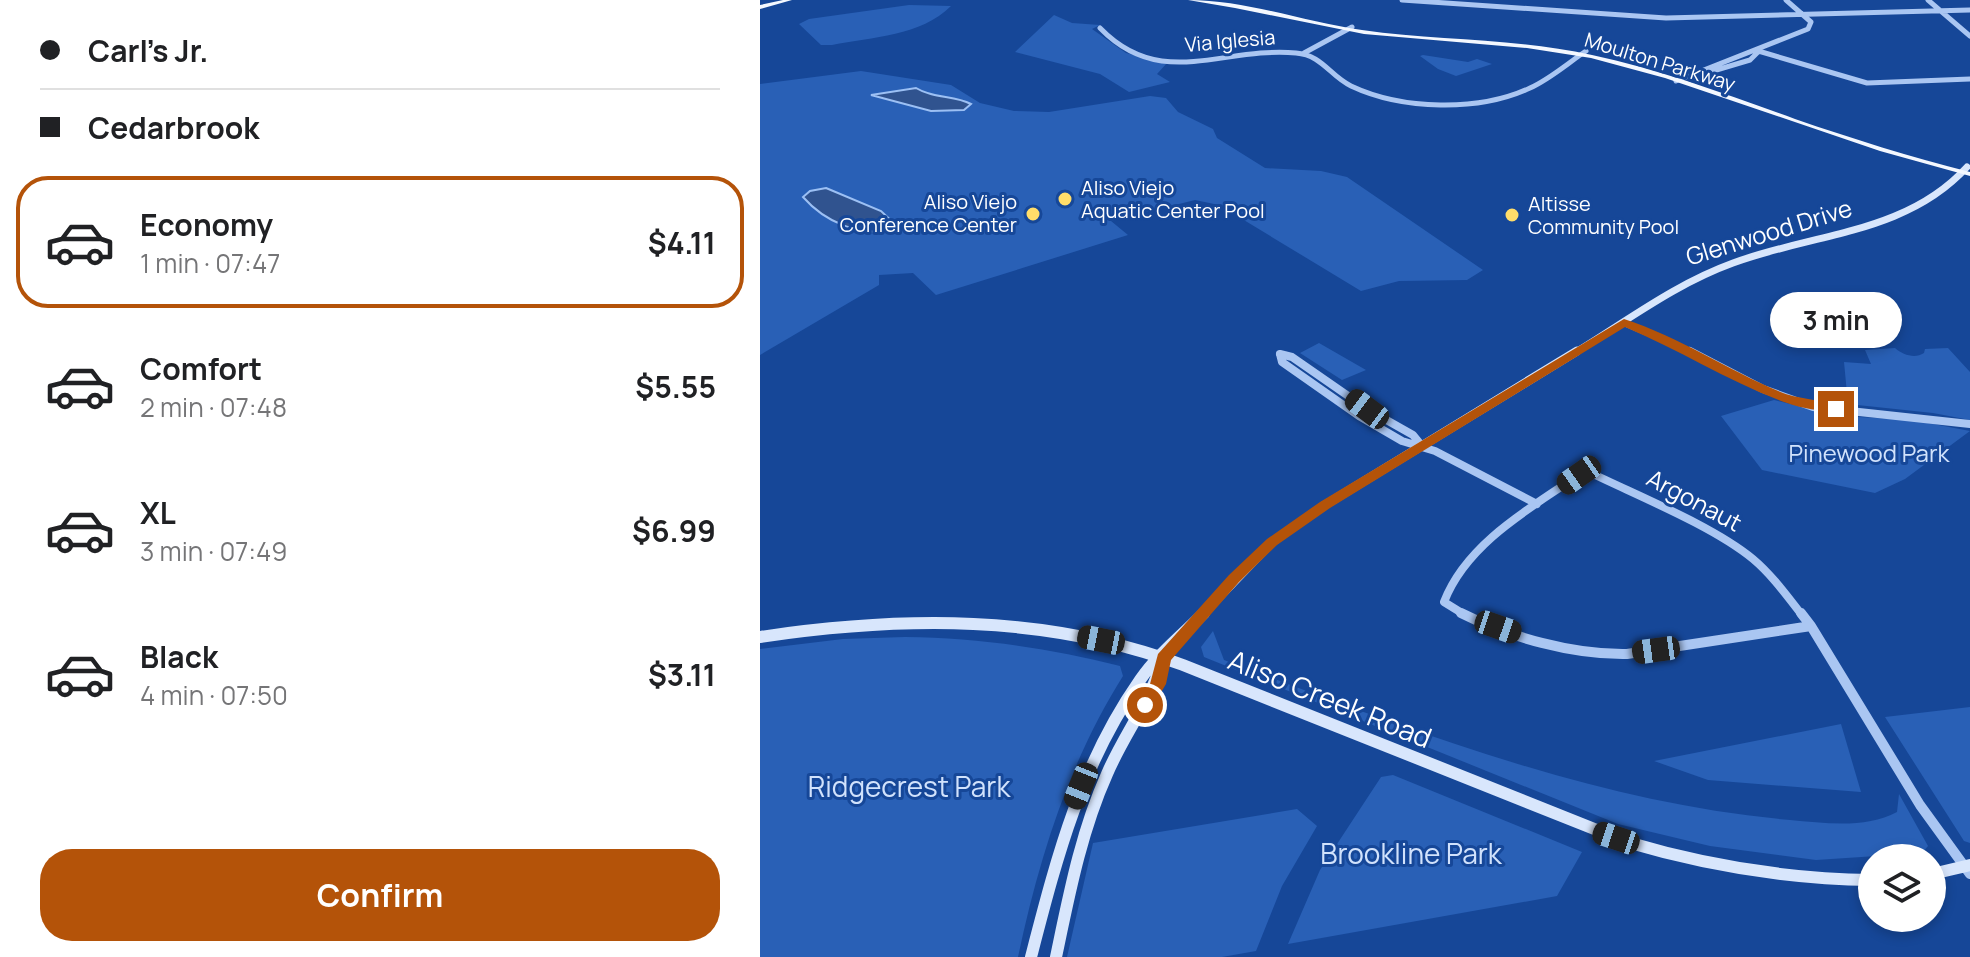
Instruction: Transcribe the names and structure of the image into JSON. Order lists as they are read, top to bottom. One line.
{"streets":{"main road":["Moulton Parkway","Glenwood Drive","Aliso Creek Road"],"street":["Via Iglesia","Argonaut"]},"crossings":[["Via Iglesia","Moulton Parkway"],["Moulton Parkway","Glenwood Drive"],["Glenwood Drive","Aliso Creek Road"]],"parks":["Pinewood Park","Ridgecrest Park","Brookline Park"],"places":["Aliso Viejo Aquatic Center Pool","Aliso Viejo Conference Center","Altisse Community Pool"],"page":{"banner":["Carl's Jr.","Cedarbrook"],"list":[{"name":"Economy","note":"1 min · 07:47","value":"$4.11"},{"name":"Comfort","note":"2 min · 07:48","value":"$5.55"},{"name":"XL","note":"3 min · 07:49","value":"$6.99"},{"name":"Black","note":"4 min · 07:50","value":"$3.11"}],"bubble":"3 min","buttons":"Confirm"}}
